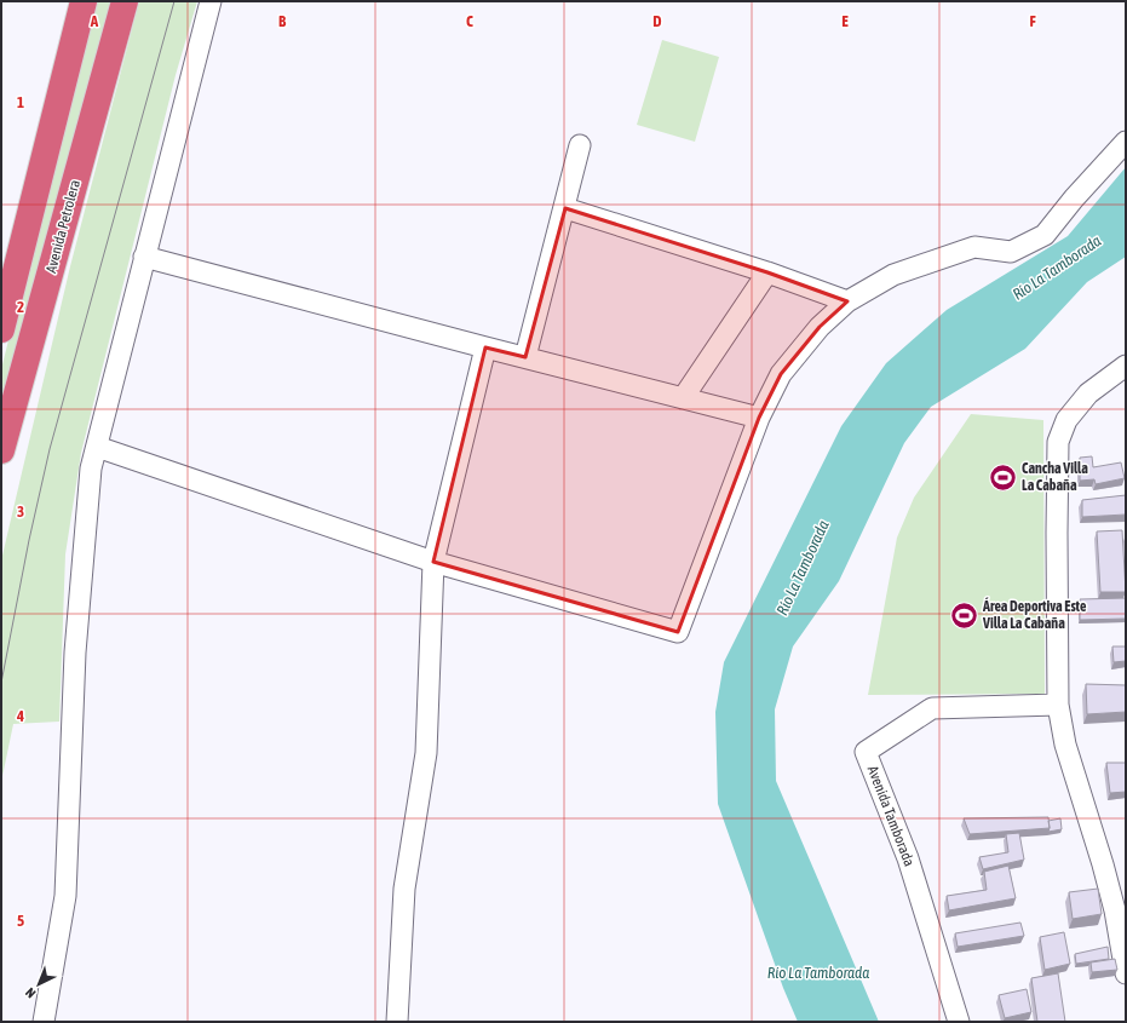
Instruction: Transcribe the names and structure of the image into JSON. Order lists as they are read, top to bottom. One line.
{"streets":{"highway":["Avenida Petrolera"],"street":["Avenida Tamborada"]},"water":["Río La Tamborada"],"places":{"sports":["Cancha Villa La Cabaña","Área Deportiva Este Villa La Cabaña"]},"north":"bottom left","grid":{"columns":["A","B","C","D","E","F"],"rows":["1","2","3","4","5"]}}
